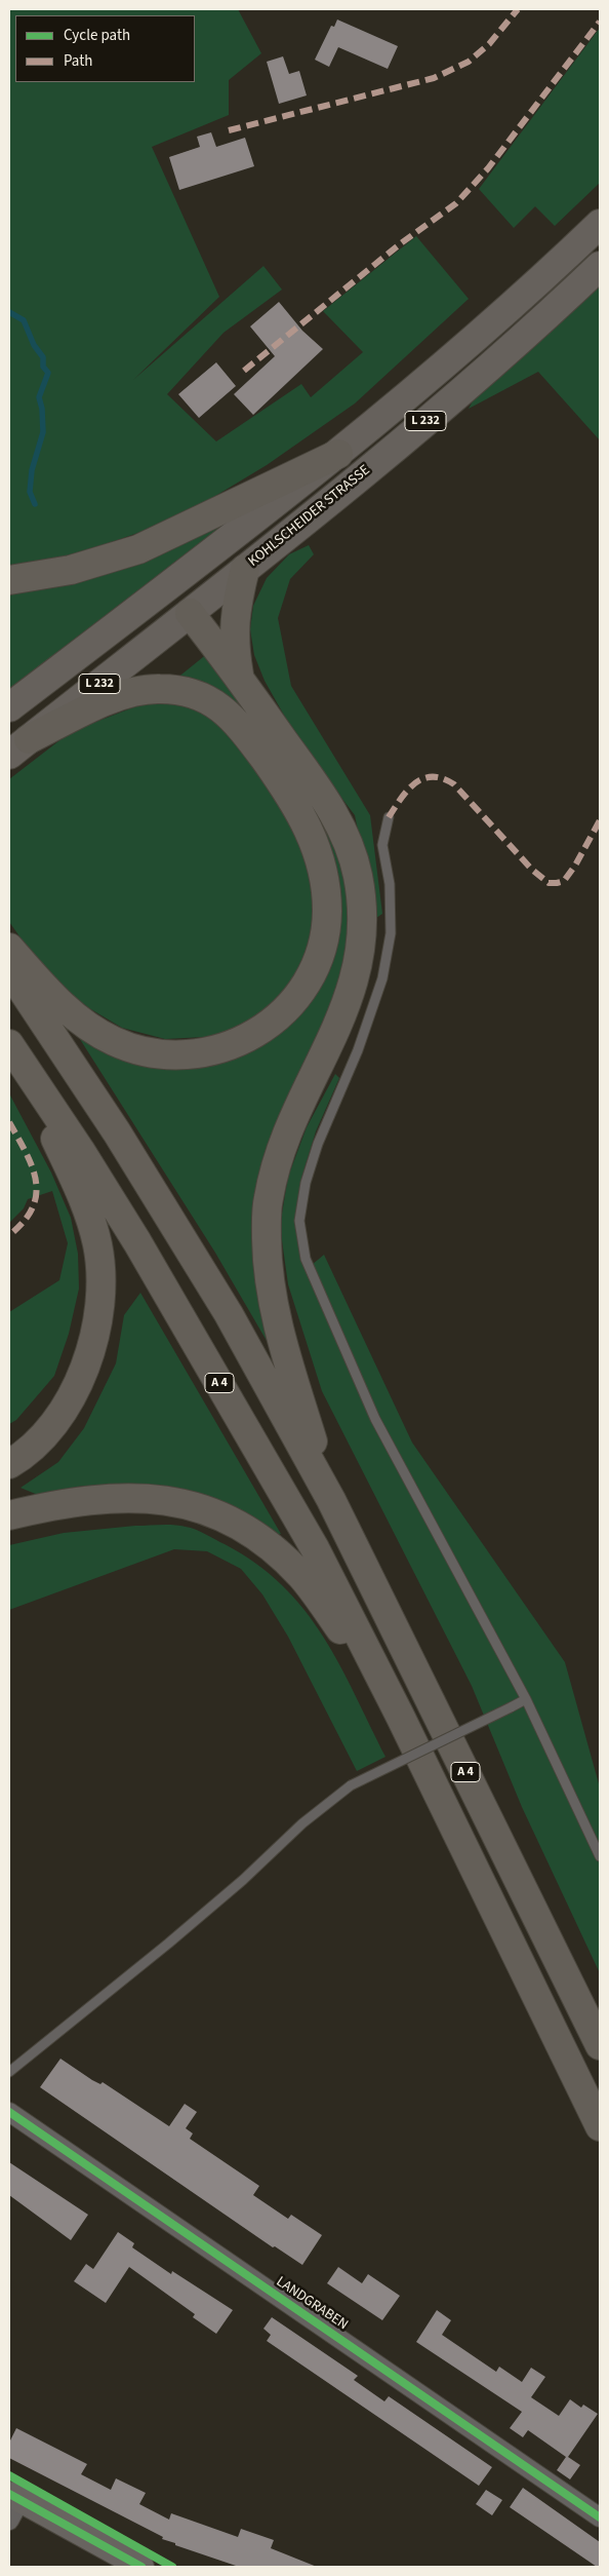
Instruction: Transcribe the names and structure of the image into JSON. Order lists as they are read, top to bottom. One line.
{"streets":{"highway":["A 4"],"main road":["L 232","KOHLSCHEIDER STRASSE"],"street":["LANDGRABEN"]},"legend":["Cycle path","Path"]}
